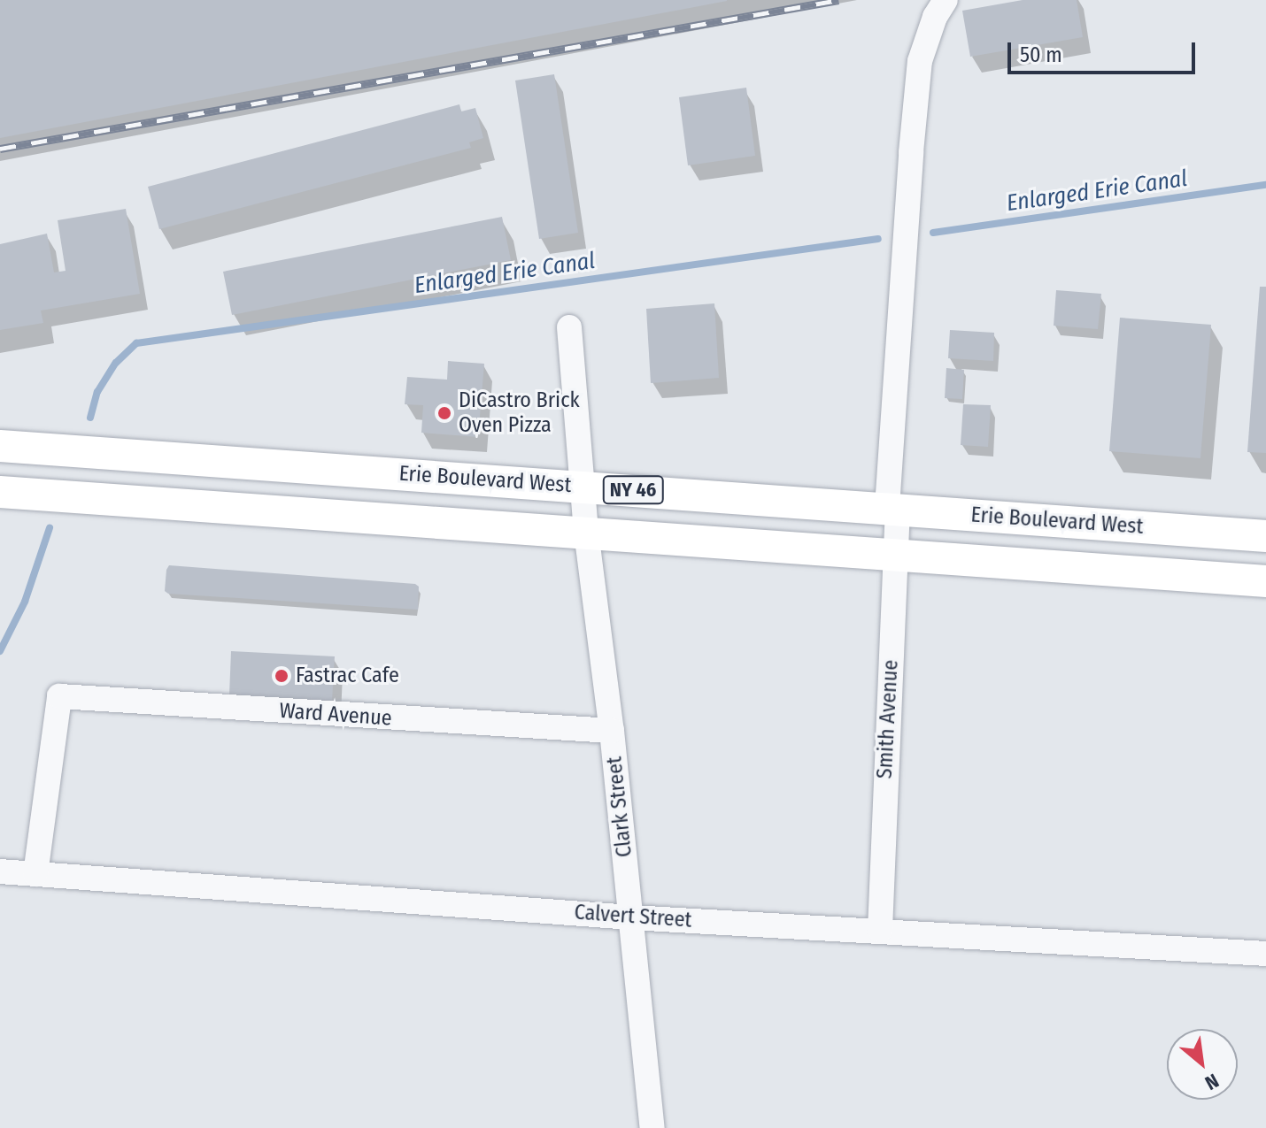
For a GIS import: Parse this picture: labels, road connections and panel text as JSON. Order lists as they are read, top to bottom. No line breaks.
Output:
{"streets":{"main road":["Erie Boulevard West","NY 46"],"street":["Ward Avenue","Smith Avenue","Clark Street","Calvert Street"]},"crossings":[["Erie Boulevard West","Smith Avenue"],["Erie Boulevard West","Clark Street"],["Ward Avenue","Clark Street"],["Ward Avenue","Calvert Street"],["Smith Avenue","Calvert Street"],["Clark Street","Calvert Street"]],"water":["Enlarged Erie Canal"],"places":["DiCastro Brick Oven Pizza","Fastrac Cafe"],"scale_bar":"50 m","north":"bottom right"}
